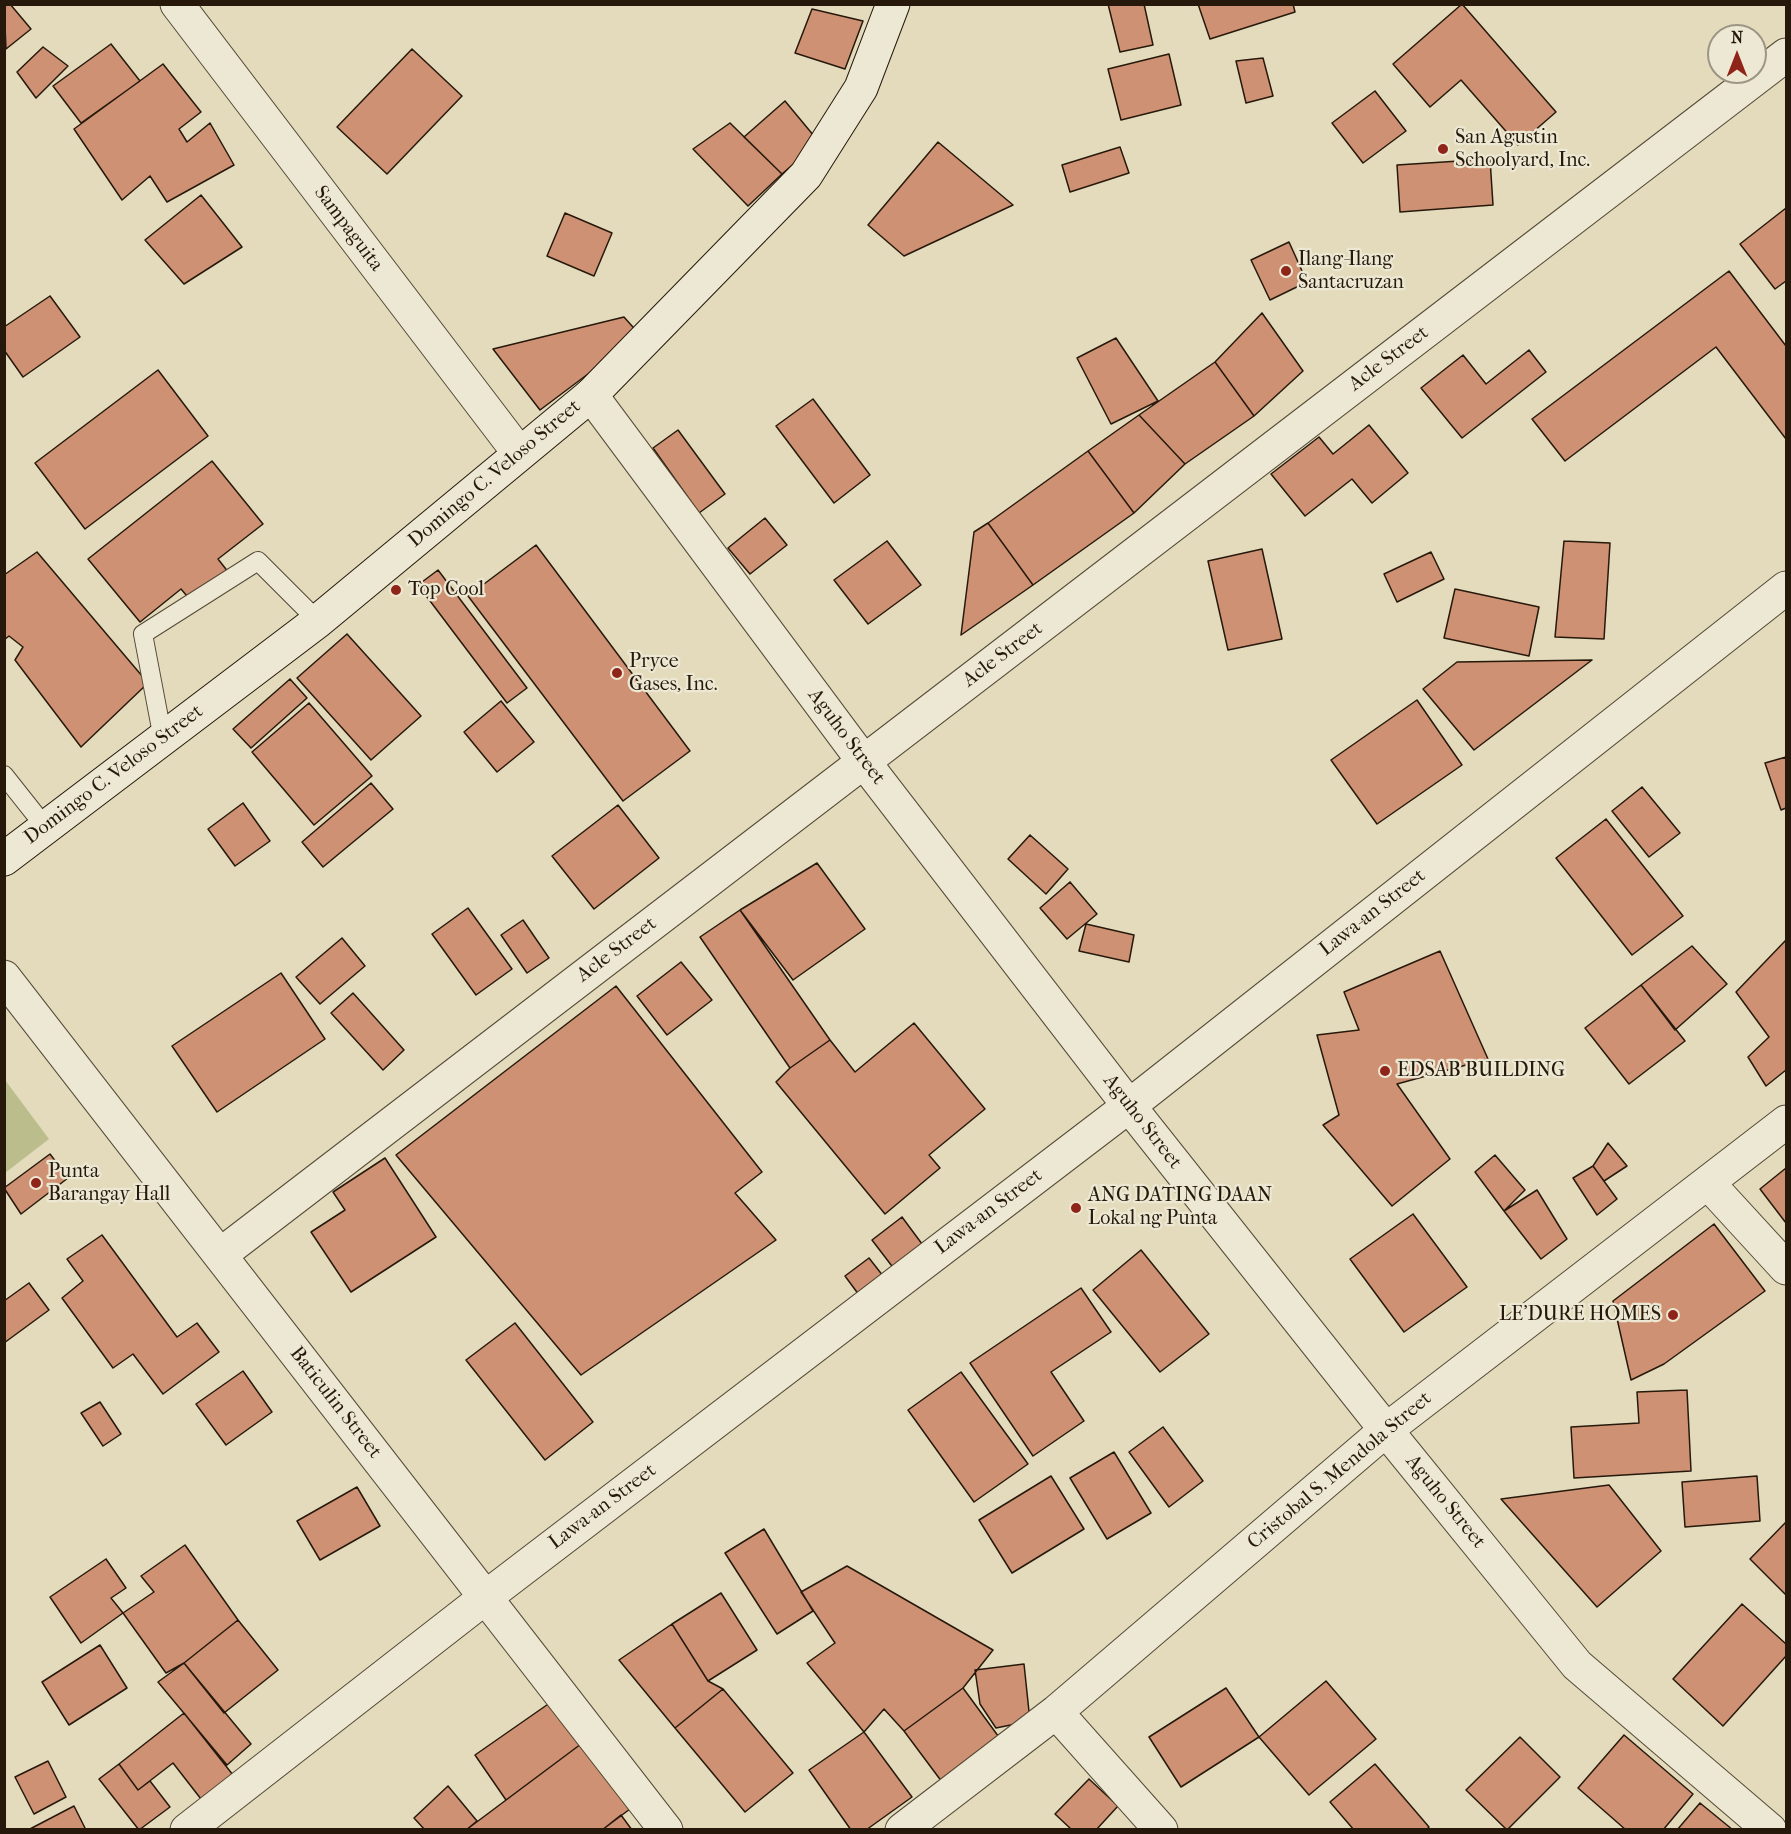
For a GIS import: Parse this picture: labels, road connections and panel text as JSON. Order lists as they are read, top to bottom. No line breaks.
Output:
{"streets":{"street":["Sampaguita","Acle Street","Domingo C. Veloso Street","Aguho Street","Lawa-an Street","Baticulin Street","Cristobal S. Mendola Street"]},"crossings":[["Sampaguita","Domingo C. Veloso Street"],["Acle Street","Aguho Street"],["Acle Street","Baticulin Street"],["Domingo C. Veloso Street","Aguho Street"],["Aguho Street","Lawa-an Street"],["Aguho Street","Cristobal S. Mendola Street"],["Lawa-an Street","Baticulin Street"]],"places":["San Agustin Schoolyard, Inc.","Ilang-Ilang Santacruzan","Top Cool","Pryce Gases, Inc.","EDSAB BUILDING","Punta Barangay Hall","ANG DATING DAAN Lokal ng Punta","LE'DURE HOMES"],"north":"top"}
